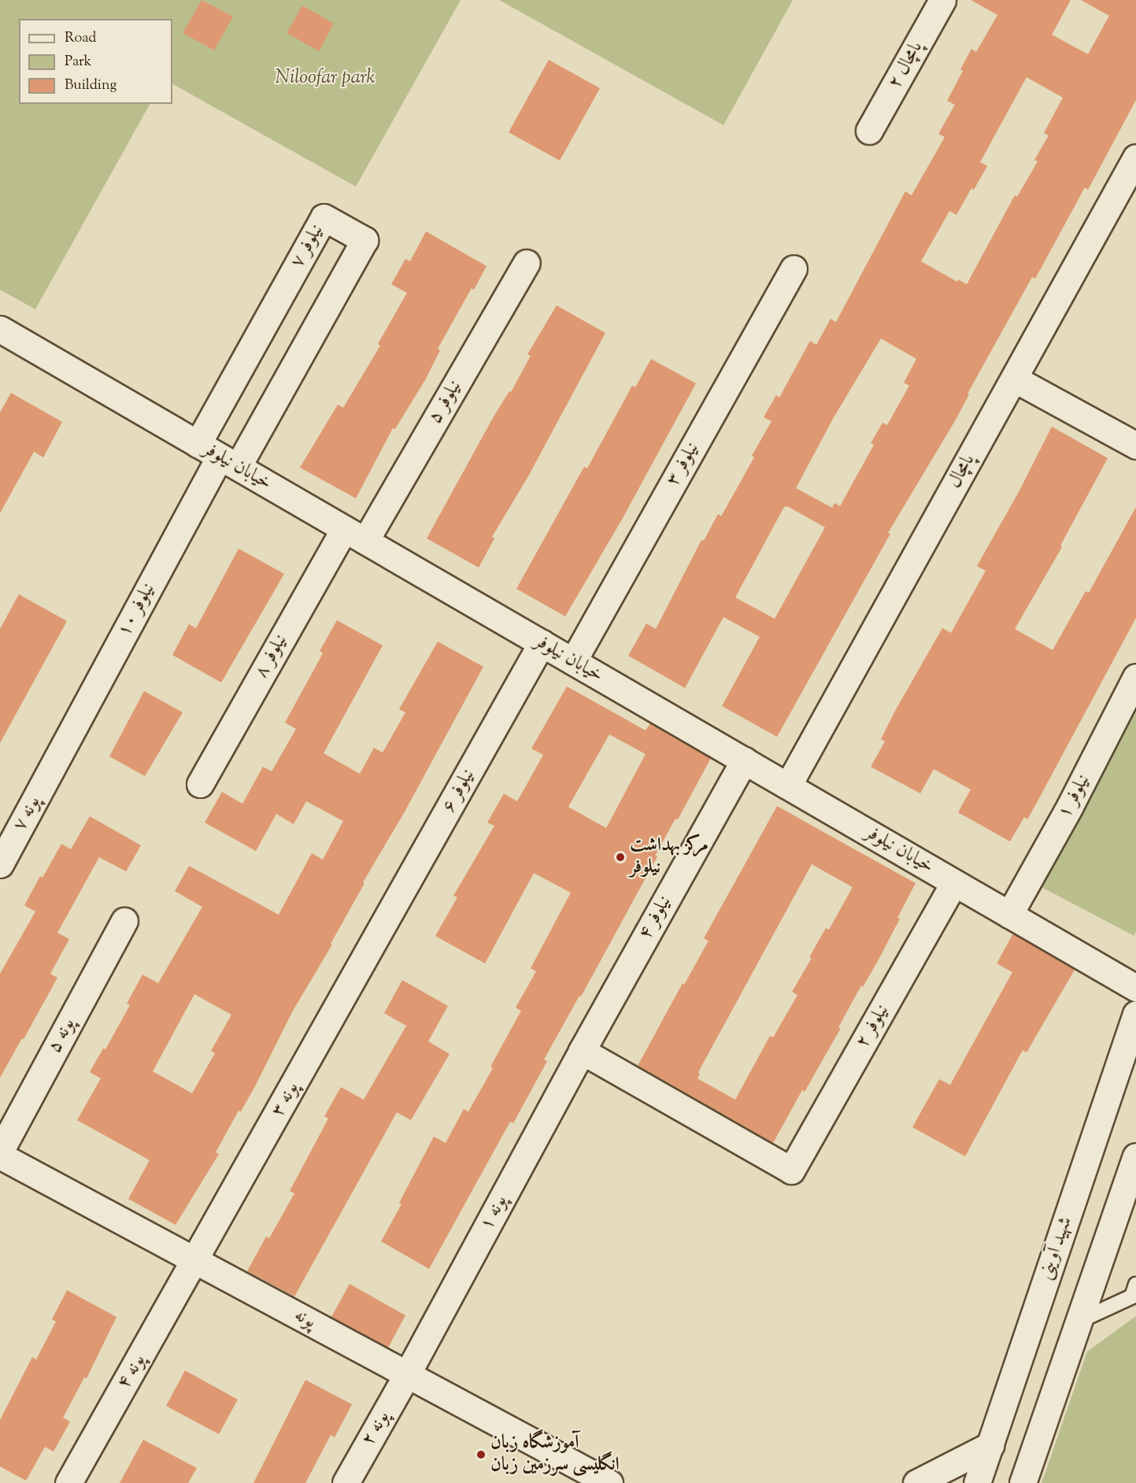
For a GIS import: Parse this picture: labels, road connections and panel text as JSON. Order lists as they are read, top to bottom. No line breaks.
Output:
{"streets":{"street":["پامچال ۲","نیلوفر ۷","نیلوفر ۵","نیلوفر ۳","خیابان نیلوفر","پامچال","نیلوفر ۱۰","نیلوفر ۸","نیلوفر ۶","نیلوفر ۱","پونه ۷","نیلوفر ۴","نیلوفر ۲","پونه ۵","پونه ۳","پونه ۱","شهید آوینی","پونه","پونه ۴","پونه ۲"]},"crossings":[["نیلوفر ۷","خیابان نیلوفر"],["نیلوفر ۷","نیلوفر ۱۰"],["نیلوفر ۵","خیابان نیلوفر"],["نیلوفر ۵","نیلوفر ۸"],["نیلوفر ۳","خیابان نیلوفر"],["خیابان نیلوفر","پامچال"],["خیابان نیلوفر","نیلوفر ۱۰"],["خیابان نیلوفر","نیلوفر ۸"],["خیابان نیلوفر","نیلوفر ۶"],["خیابان نیلوفر","نیلوفر ۱"],["خیابان نیلوفر","نیلوفر ۴"],["خیابان نیلوفر","نیلوفر ۲"],["نیلوفر ۱۰","پونه ۷"],["نیلوفر ۶","پونه ۳"],["نیلوفر ۴","نیلوفر ۲"],["نیلوفر ۴","پونه ۱"],["نیلوفر ۲","پونه ۱"],["پونه ۳","پونه"],["پونه ۳","پونه ۴"],["پونه ۱","پونه"],["پونه ۱","پونه ۲"],["پونه","پونه ۴"],["پونه","پونه ۲"]],"parks":["Niloofar park"],"places":["مرکز بهداشت نیلوفر","آموزشگاه زبان انگلیسی سرزمین زبان"],"legend":["Road","Park","Building"]}
